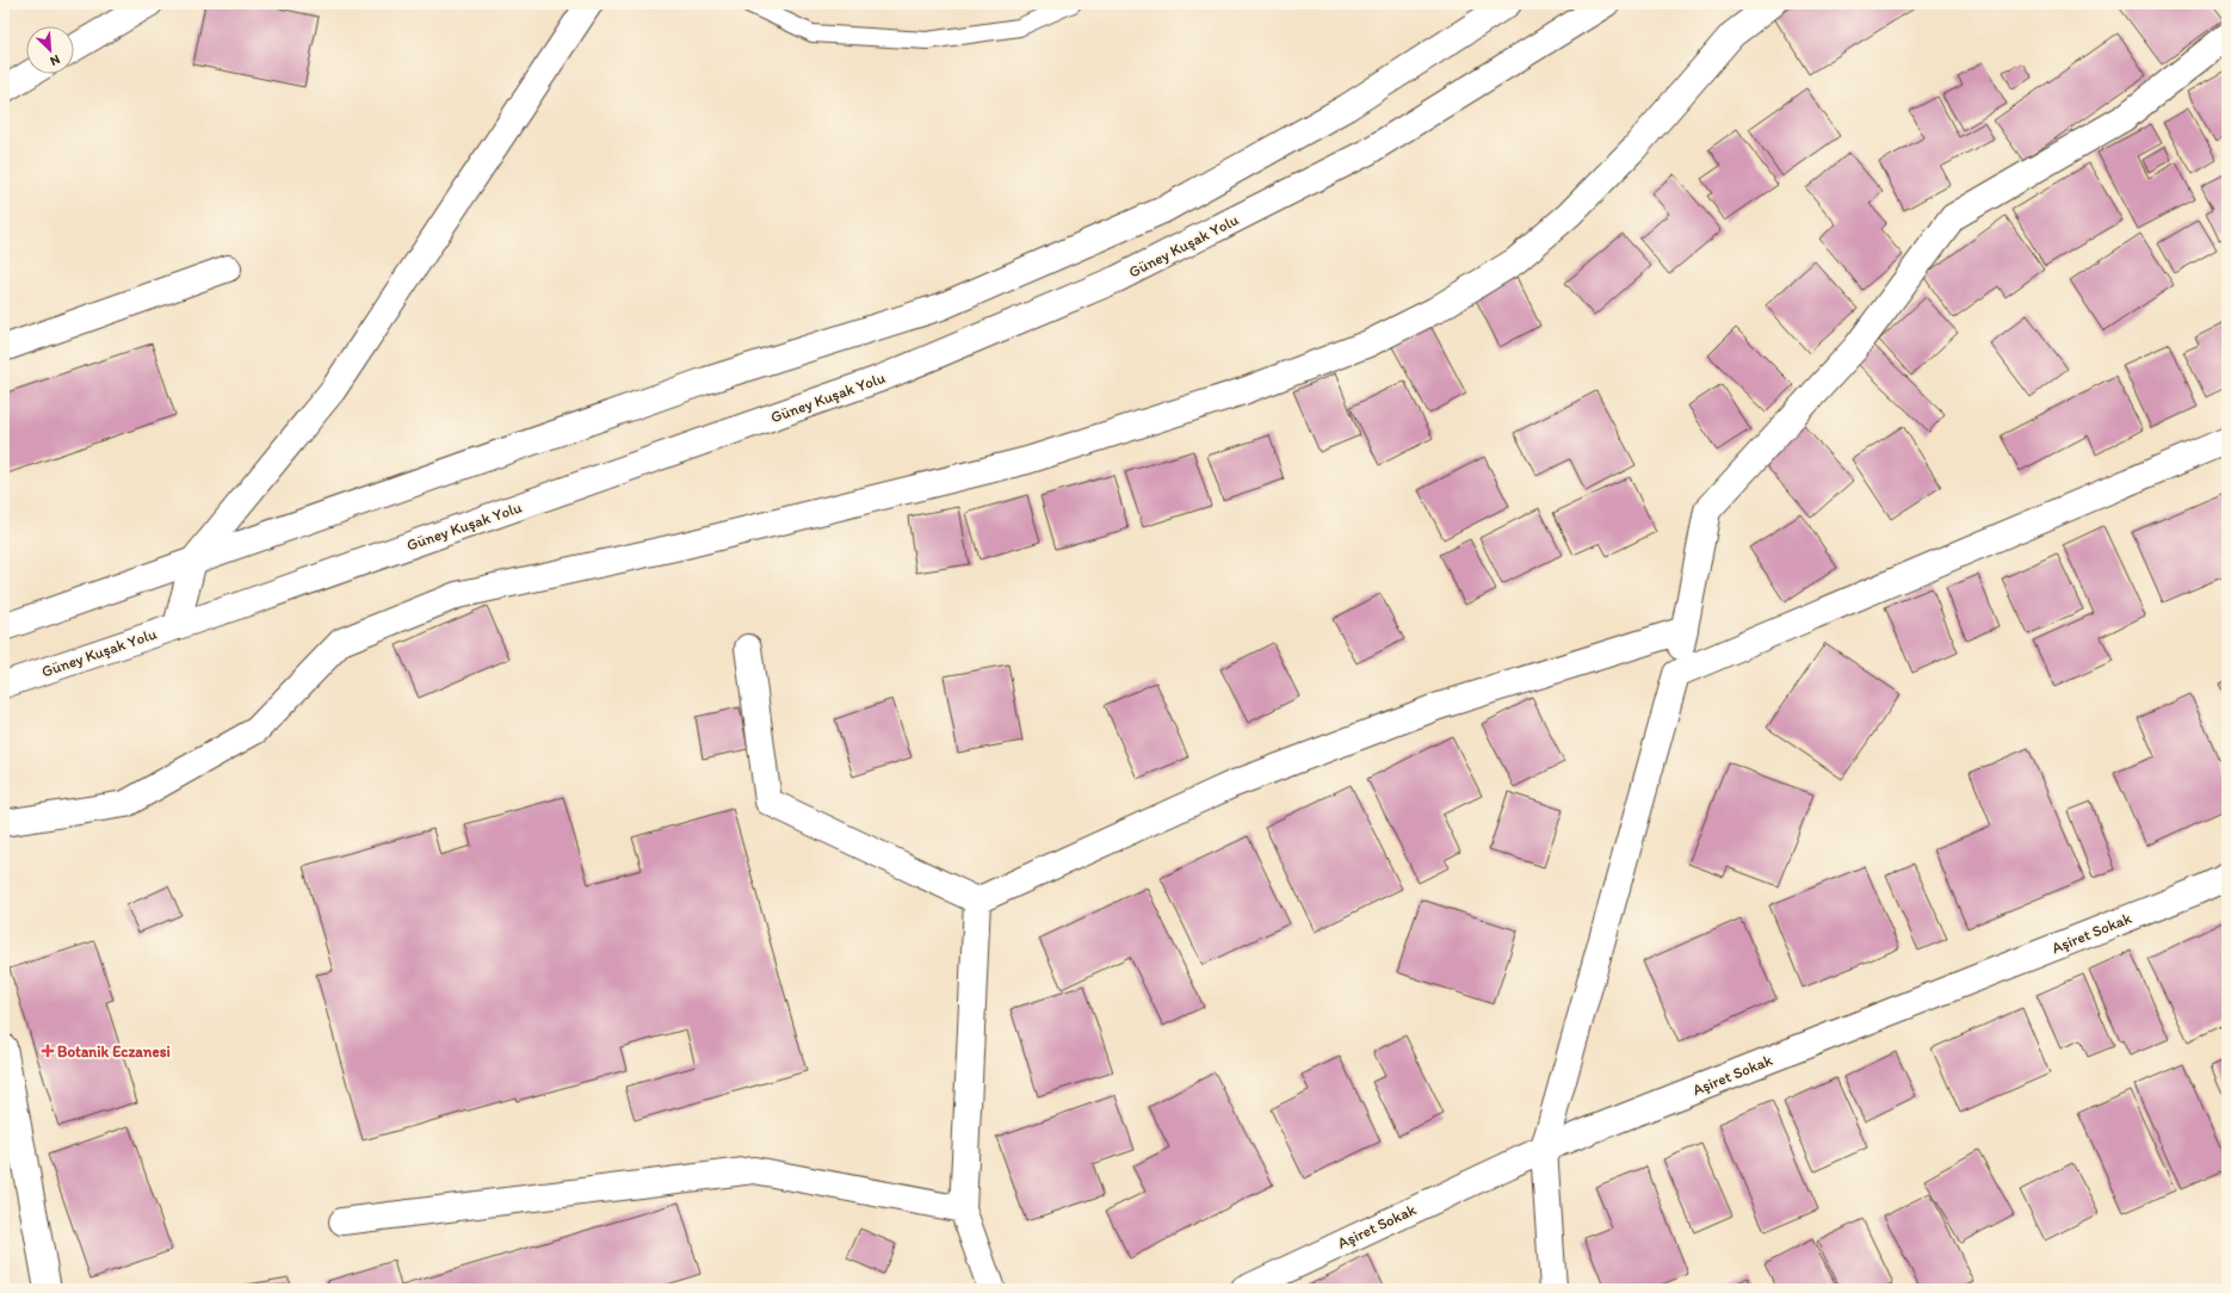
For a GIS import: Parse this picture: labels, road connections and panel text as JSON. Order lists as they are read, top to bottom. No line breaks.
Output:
{"streets":{"street":["Güney Kuşak Yolu","Aşiret Sokak"]},"places":{"health":["Botanik Eczanesi"]},"north":"bottom right"}
